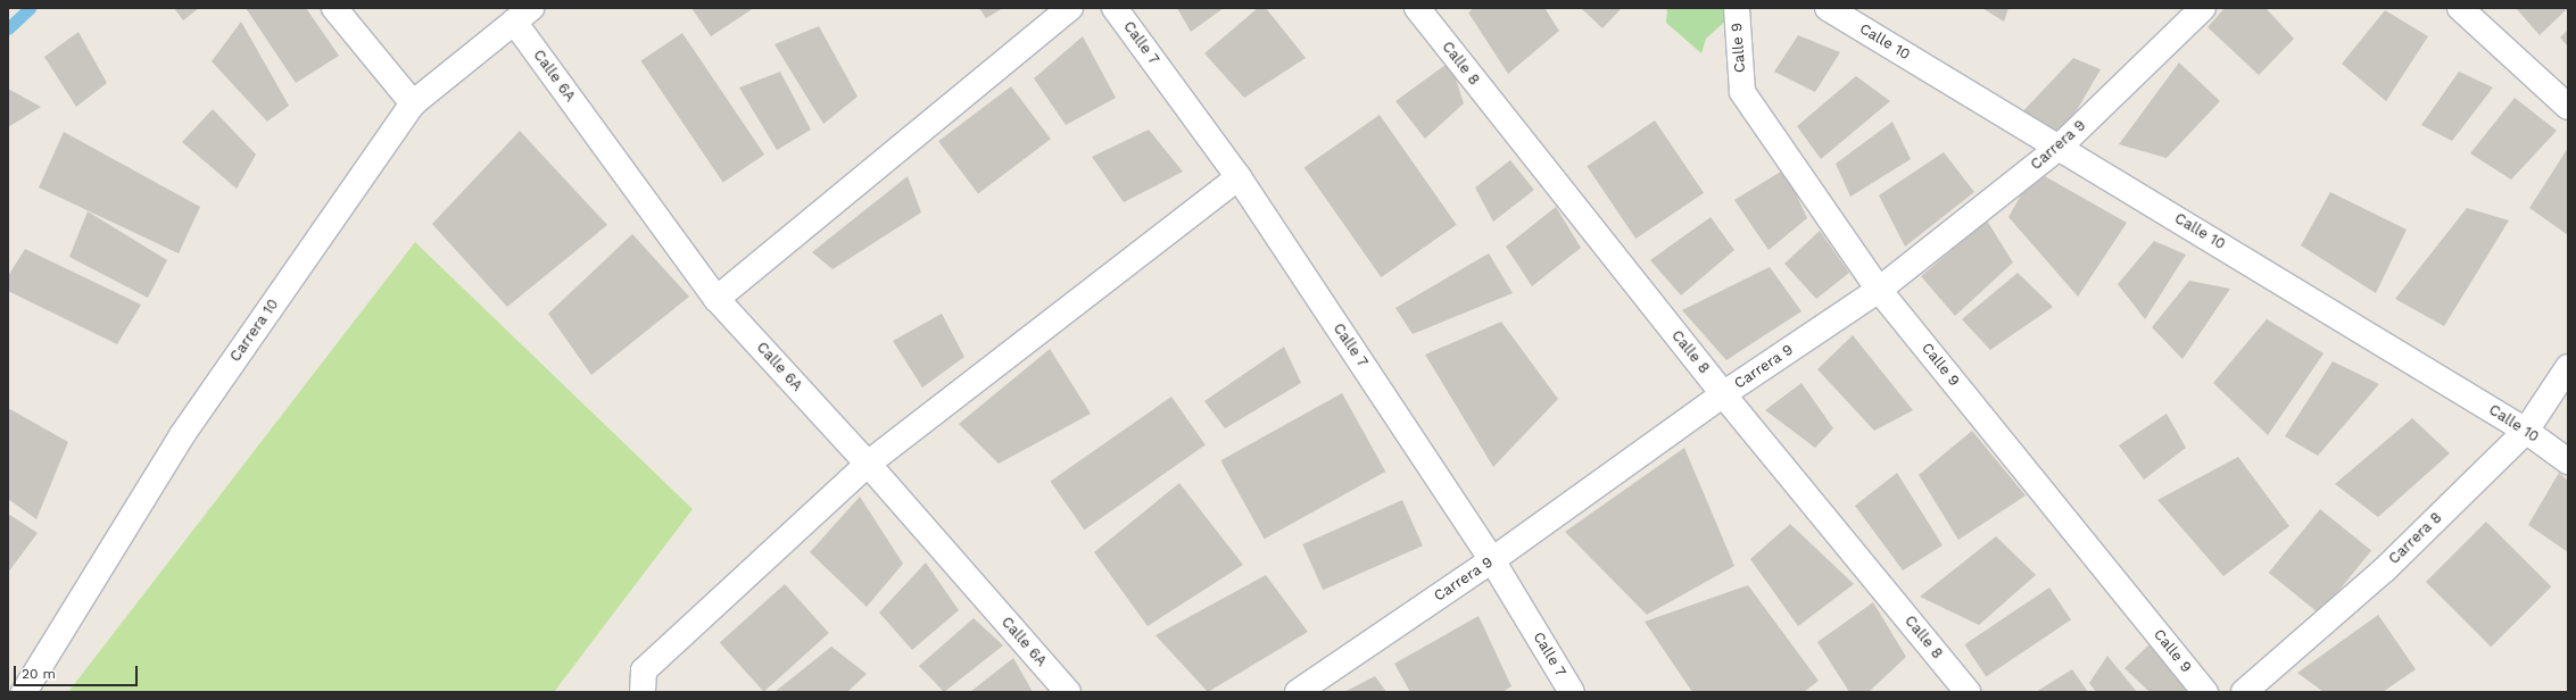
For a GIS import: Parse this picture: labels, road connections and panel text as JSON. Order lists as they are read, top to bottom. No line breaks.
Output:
{"streets":{"street":["Calle 10","Calle 7","Calle 9","Calle 8","Calle 6A","Carrera 9","Carrera 10","Carrera 8"]},"crossings":[["Calle 10","Carrera 9"],["Calle 10","Carrera 8"],["Calle 7","Carrera 9"],["Calle 9","Carrera 9"],["Calle 8","Carrera 9"],["Calle 6A","Carrera 10"]],"scale_bar":"20 m"}
